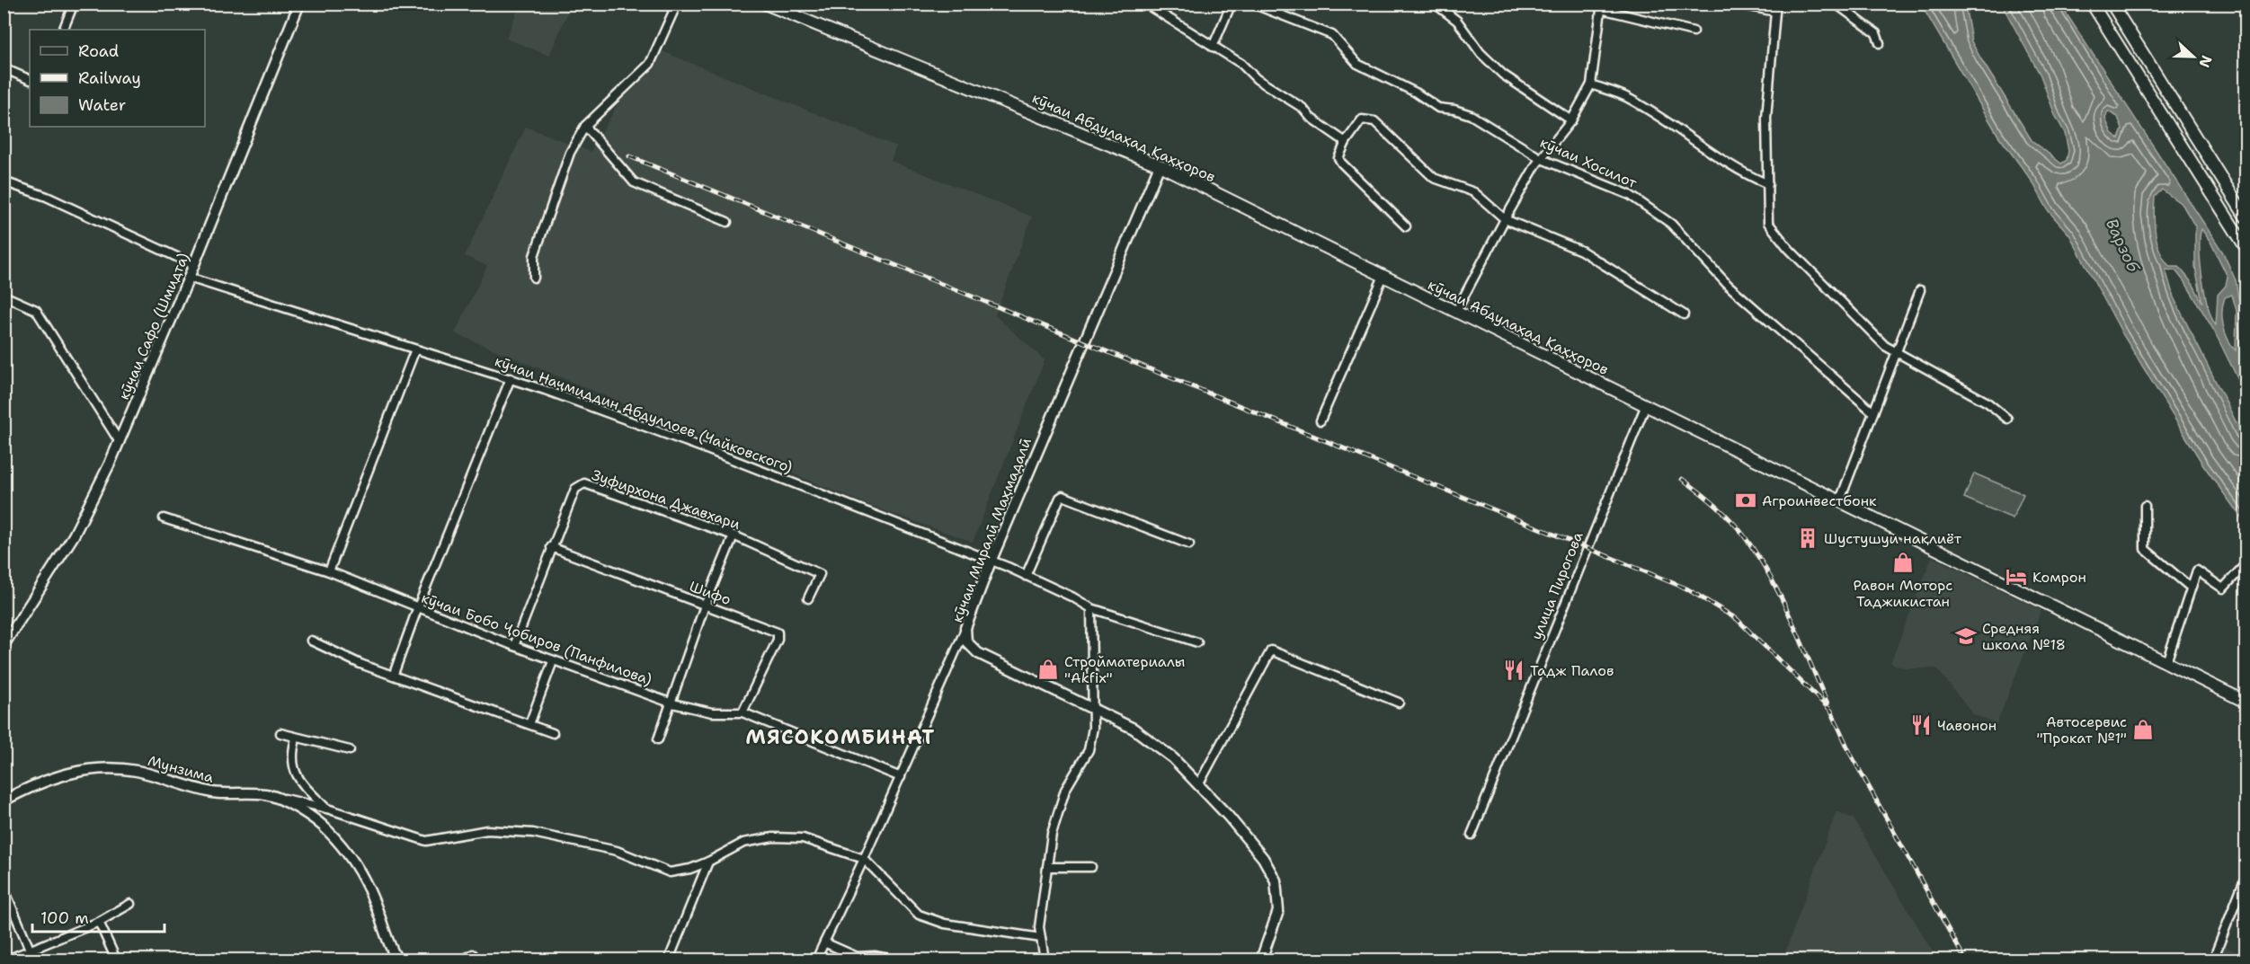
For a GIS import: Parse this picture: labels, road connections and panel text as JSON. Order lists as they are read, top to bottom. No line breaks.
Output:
{"streets":{"main road":["кӯчаи Абдулаҳад Қаҳҳоров"],"street":["кӯчаи Хосилот","кӯчаи Сафо (Шмидта)","кӯчаи Наҷмиддин Абдуллоев (Чайковского)","Зуфирхона Джавхари","кӯчаи Миралӣ Маҳмадалӣ","улица Пирогова","Шифо","кӯчаи Бобо Ҷобиров (Панфилова)","Мунзима"]},"crossings":[["кӯчаи Абдулаҳад Қаҳҳоров","кӯчаи Миралӣ Маҳмадалӣ"],["кӯчаи Абдулаҳад Қаҳҳоров","улица Пирогова"],["кӯчаи Сафо (Шмидта)","кӯчаи Наҷмиддин Абдуллоев (Чайковского)"],["кӯчаи Наҷмиддин Абдуллоев (Чайковского)","кӯчаи Миралӣ Маҳмадалӣ"],["Зуфирхона Джавхари","Шифо"],["Зуфирхона Джавхари","кӯчаи Бобо Ҷобиров (Панфилова)"],["Шифо","кӯчаи Бобо Ҷобиров (Панфилова)"]],"districts":["МЯСОКОМБИНАТ"],"water":["Варзоб"],"places":{"bank":["Агроинвестбонк"],"building":["Шустушуи нақлиёт"],"shop":["Равон Моторс Таджикистан","Стройматериалы \"Akfix\"","Автосервис \"Прокат №1\""],"hotel":["Комрон"],"school or university":["Средняя школа №18"],"restaurant":["Тадж Палов","Чавонон"]},"legend":["Road","Railway","Water"],"scale_bar":"100 m","north":"right"}
